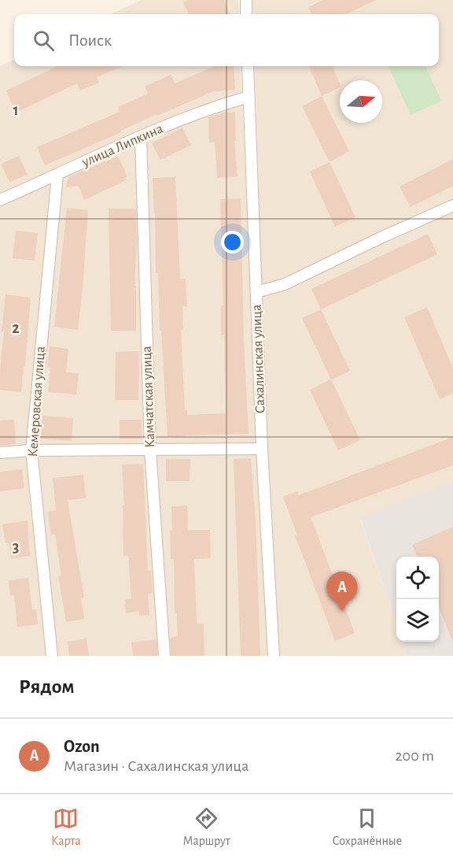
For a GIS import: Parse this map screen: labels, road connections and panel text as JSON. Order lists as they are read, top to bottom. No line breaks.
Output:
{"streets":{"street":["улица Липкина","Сахалинская улица","Камчатская улица","Кемеровская улица"]},"crossings":[["улица Липкина","Сахалинская улица"],["улица Липкина","Камчатская улица"],["улица Липкина","Кемеровская улица"]],"north":"right","page":{"search":"Поиск","pins":"A","heading":"Рядом","list":[{"mark":"A","name":"Ozon","note":"Магазин · Сахалинская улица","value":"200 m"}],"nav":["Карта","Маршрут","Сохранённые"]},"grid":{"rows":["1","2","3"]}}
